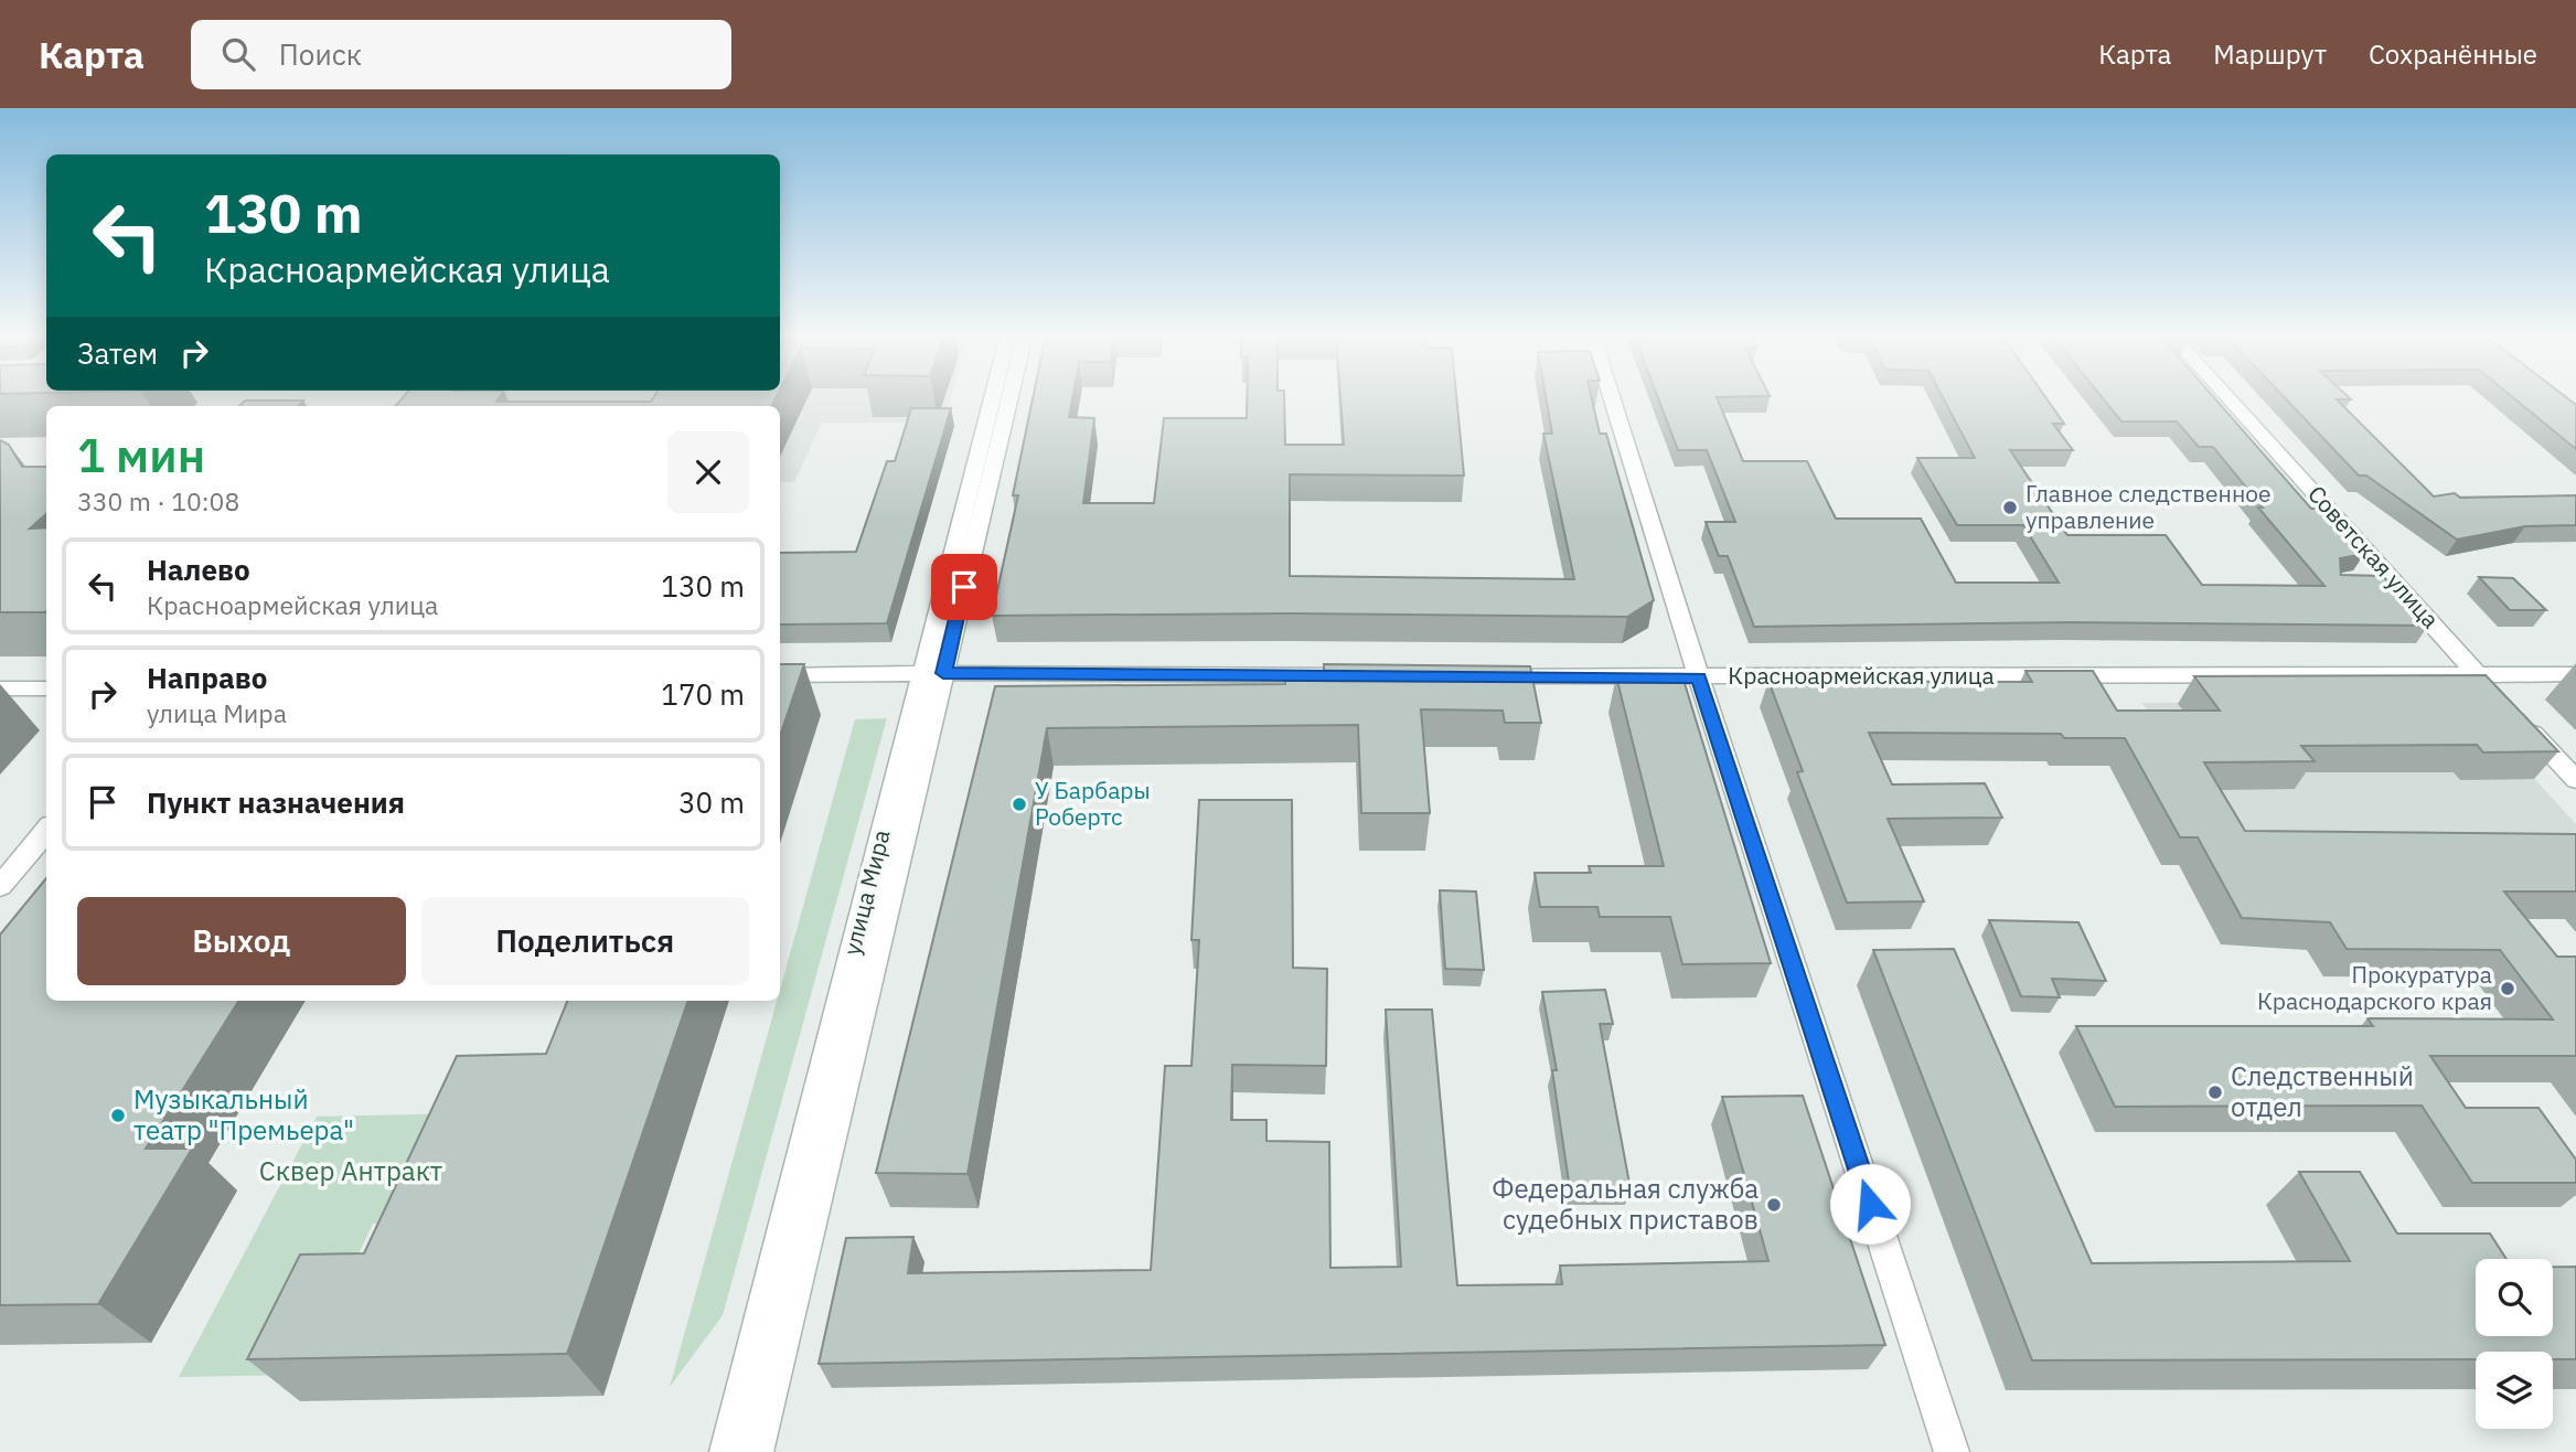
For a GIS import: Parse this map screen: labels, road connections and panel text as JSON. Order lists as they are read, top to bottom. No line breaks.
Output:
{"streets":{"street":["Советская улица","Красноармейская улица","улица Мира"]},"crossings":[["Советская улица","Красноармейская улица"]],"parks":["Сквер Антракт"],"places":["Главное следственное управление","У Барбары Робертс","Прокуратура Краснодарского края","Следственный отдел","Музыкальный театр \"Премьера\"","Федеральная служба судебных приставов"],"page":{"header":"Карта","search":"Поиск","nav":["Карта","Маршрут","Сохранённые"],"turn":["130 m","Красноармейская улица"],"then":"Затем","heading":["1 мин","330 m · 10:08"],"list":[{"name":"Налево","note":"Красноармейская улица","value":"130 m"},{"name":"Направо","note":"улица Мира","value":"170 m"},{"name":"Пункт назначения","value":"30 m"}],"buttons":["Выход","Поделиться"]}}
